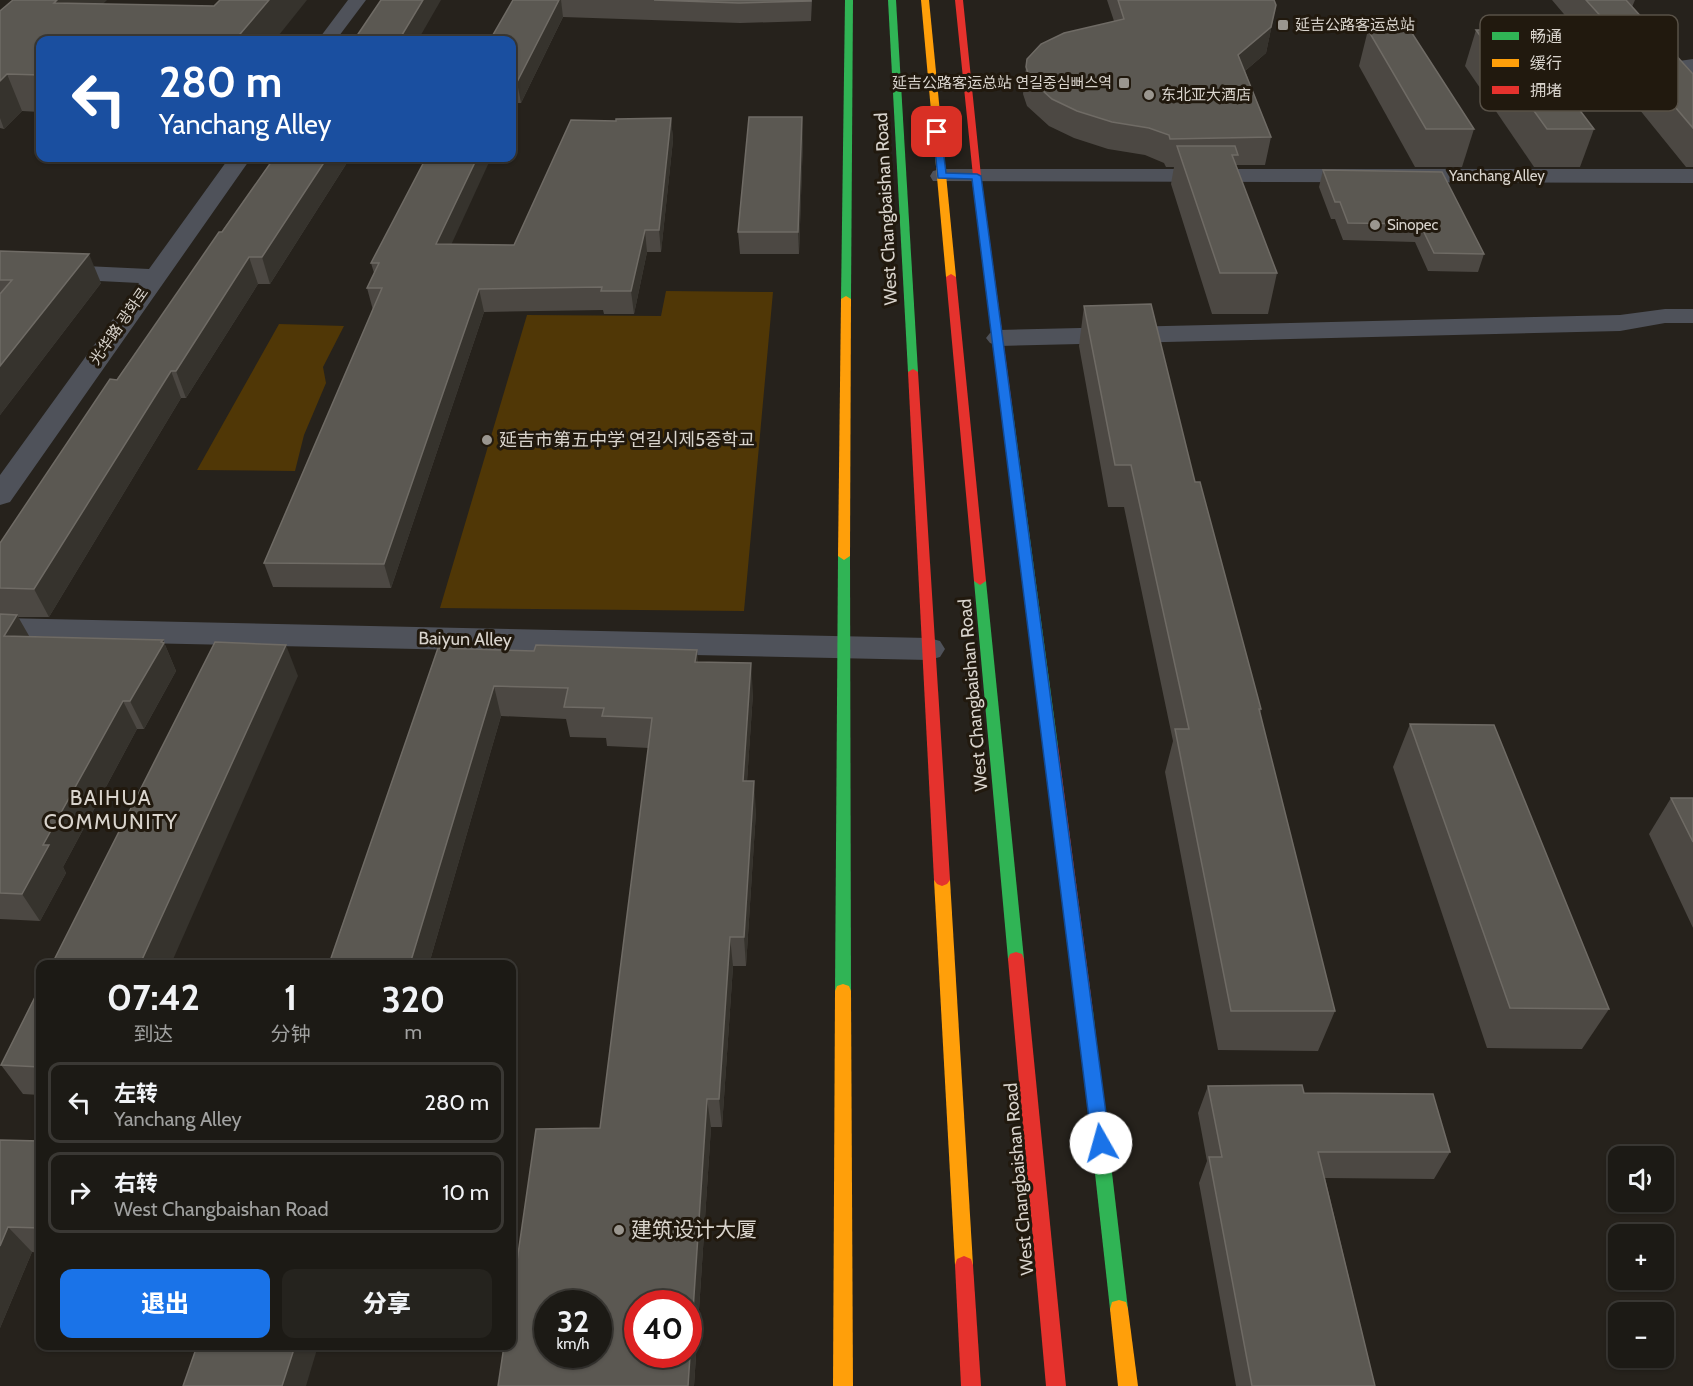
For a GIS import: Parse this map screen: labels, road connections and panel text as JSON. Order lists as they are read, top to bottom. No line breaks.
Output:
{"streets":{"main road":["West Changbaishan Road"],"street":["Yanchang Alley","光华路 광화로","Baiyun Alley"]},"crossings":[["Yanchang Alley","West Changbaishan Road"],["West Changbaishan Road","Baiyun Alley"]],"districts":["BAIHUA COMMUNITY"],"places":{"transit":["延吉公路客运总站","延吉公路客运总站 연길중심뻐스역"],"other":["东北亚大酒店","Sinopec","延吉市第五中学 연길시제5중학교","建筑设计大厦"]},"legend":["畅通","缓行","拥堵"],"page":{"turn":["280 m","Yanchang Alley"],"eta":["07:42","到达","1","分钟","320","m"],"list":[{"name":"左转","note":"Yanchang Alley","value":"280 m"},{"name":"右转","note":"West Changbaishan Road","value":"10 m"}],"map_buttons":["+","−"],"buttons":["退出","分享"],"speed":"32 km/h","limit":"40"}}
